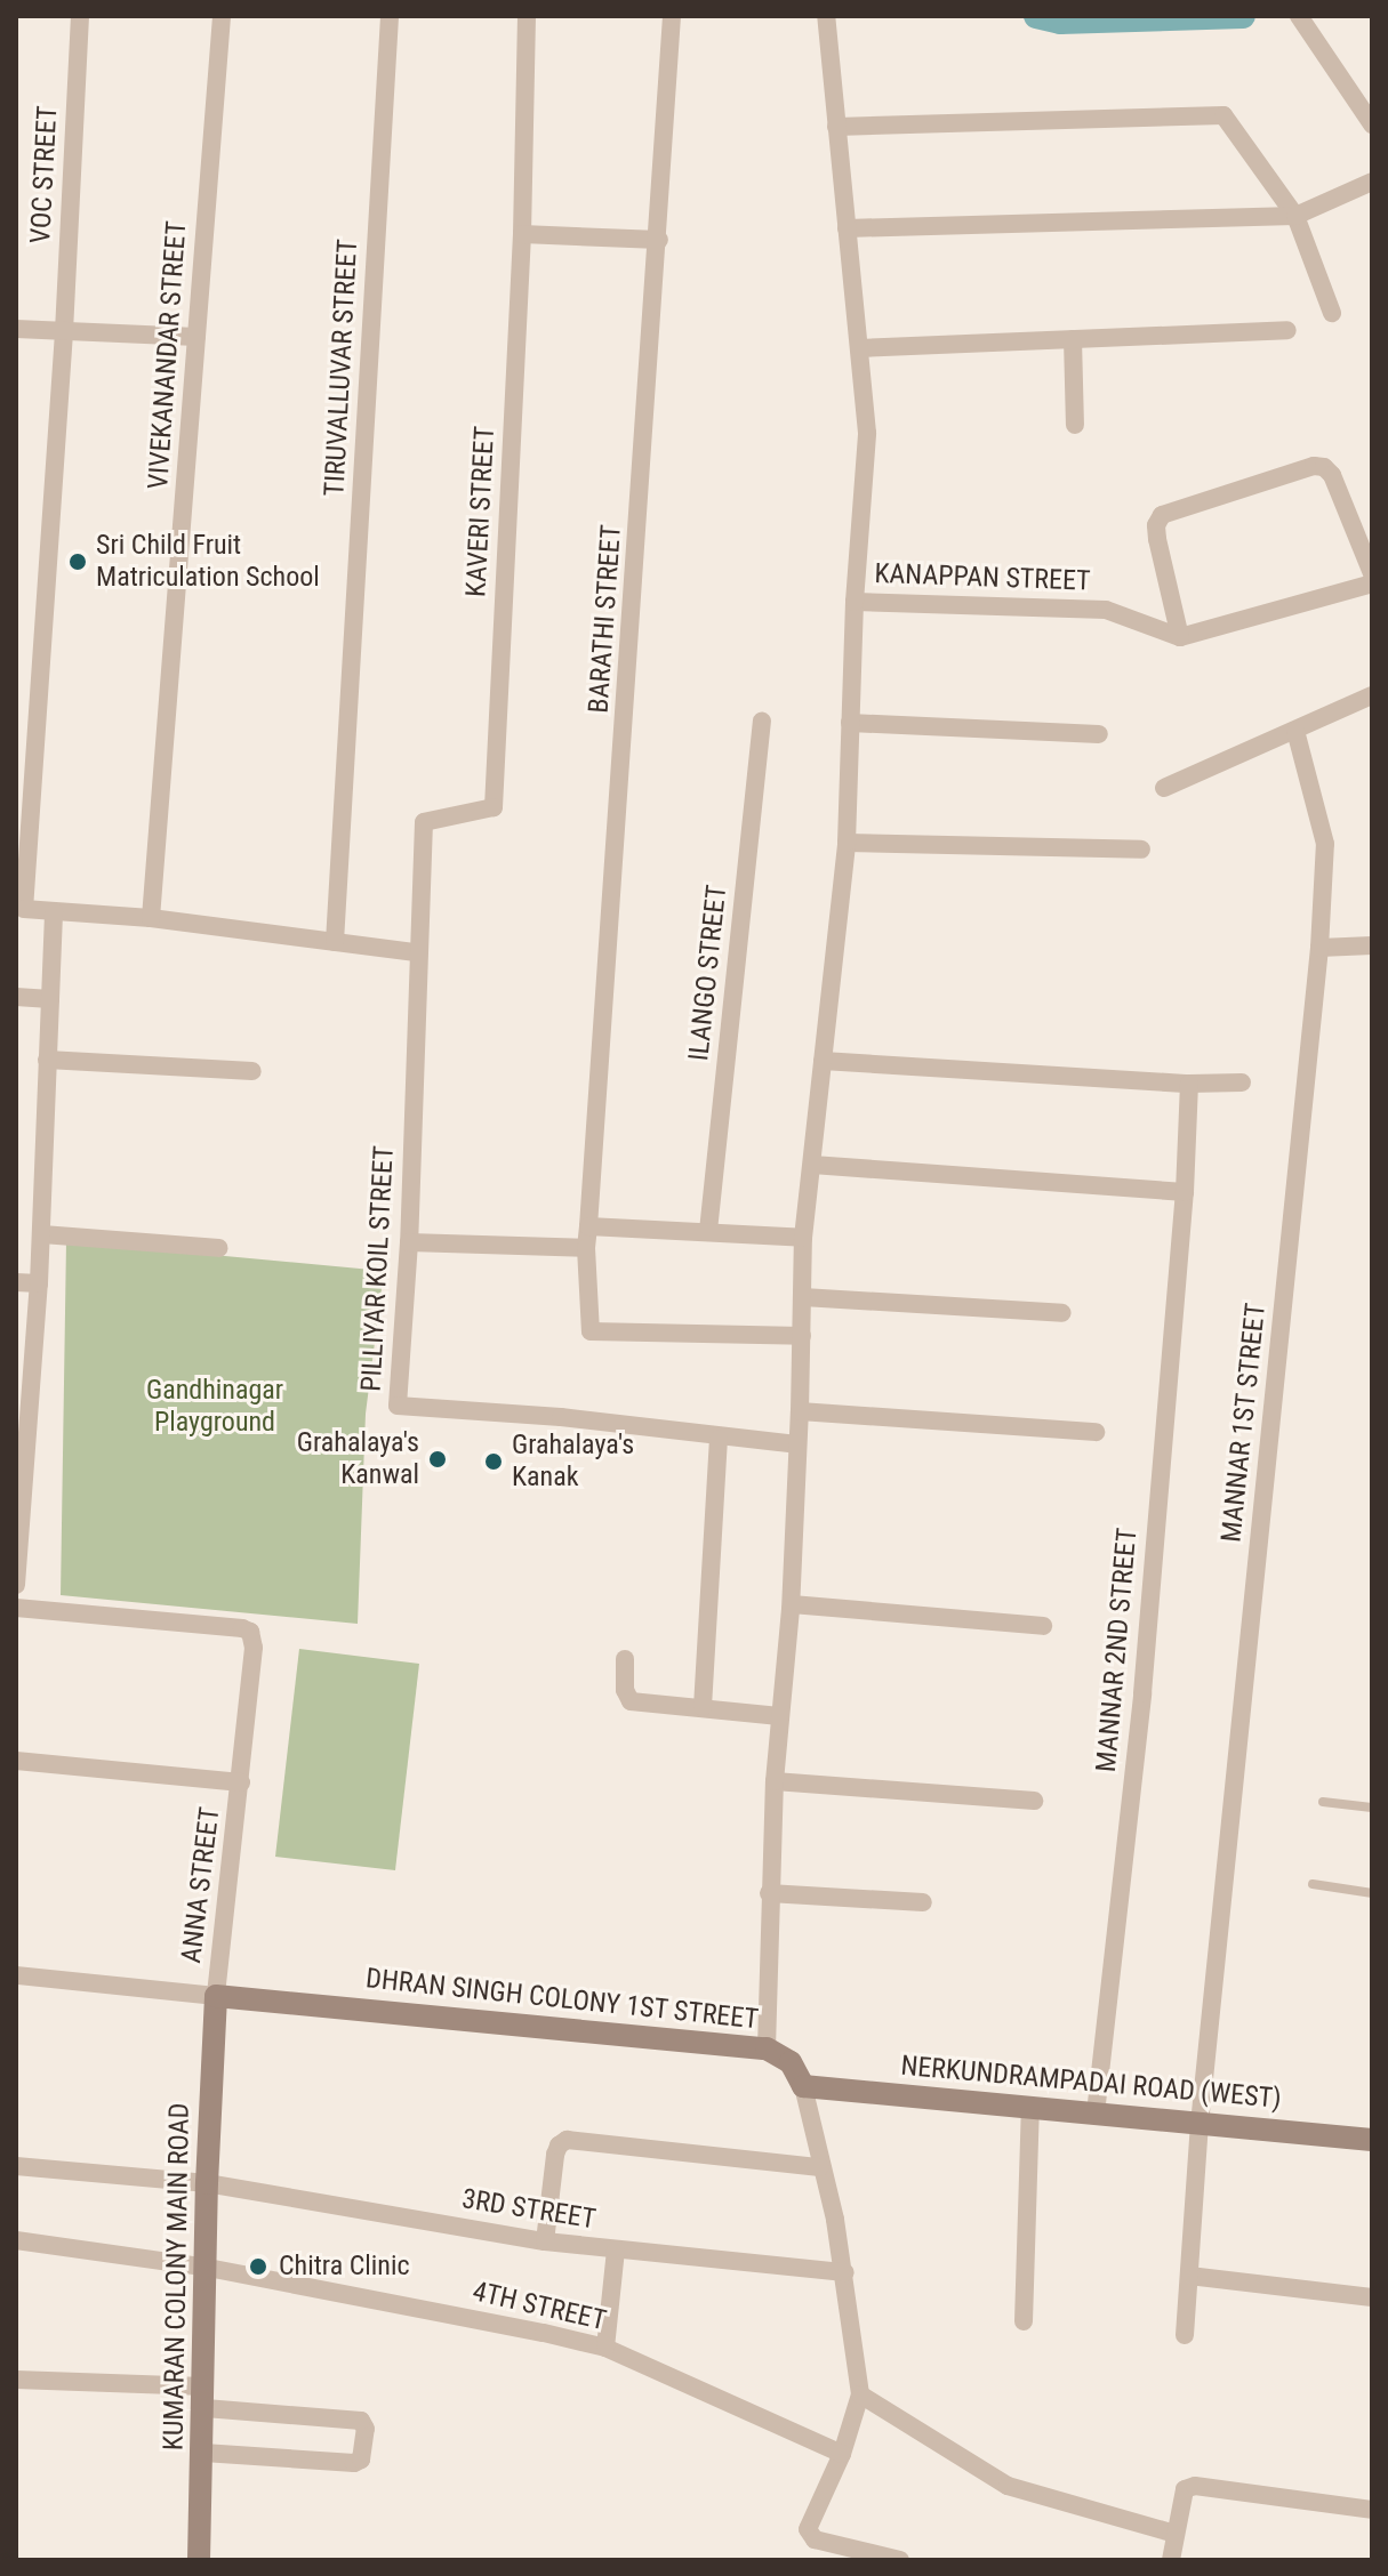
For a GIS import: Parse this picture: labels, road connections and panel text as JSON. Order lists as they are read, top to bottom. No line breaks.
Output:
{"streets":{"street":["VOC STREET","VIVEKANANDAR STREET","TIRUVALLUVAR STREET","KAVERI STREET","KANAPPAN STREET","BARATHI STREET","ILANGO STREET","PILLIYAR KOIL STREET","MANNAR 1ST STREET","MANNAR 2ND STREET","ANNA STREET","DHRAN SINGH COLONY 1ST STREET","NERKUNDRAMPADAI ROAD (WEST)","3RD STREET","KUMARAN COLONY MAIN ROAD","4TH STREET"]},"crossings":[["KAVERI STREET","PILLIYAR KOIL STREET"],["MANNAR 1ST STREET","NERKUNDRAMPADAI ROAD (WEST)"],["MANNAR 2ND STREET","NERKUNDRAMPADAI ROAD (WEST)"],["ANNA STREET","DHRAN SINGH COLONY 1ST STREET"],["ANNA STREET","KUMARAN COLONY MAIN ROAD"],["DHRAN SINGH COLONY 1ST STREET","NERKUNDRAMPADAI ROAD (WEST)"],["DHRAN SINGH COLONY 1ST STREET","3RD STREET"],["DHRAN SINGH COLONY 1ST STREET","KUMARAN COLONY MAIN ROAD"],["DHRAN SINGH COLONY 1ST STREET","4TH STREET"],["3RD STREET","KUMARAN COLONY MAIN ROAD"],["KUMARAN COLONY MAIN ROAD","4TH STREET"]],"parks":["Gandhinagar Playground"],"places":["Sri Child Fruit Matriculation School","Grahalaya's Kanwal","Grahalaya's Kanak","Chitra Clinic"]}
